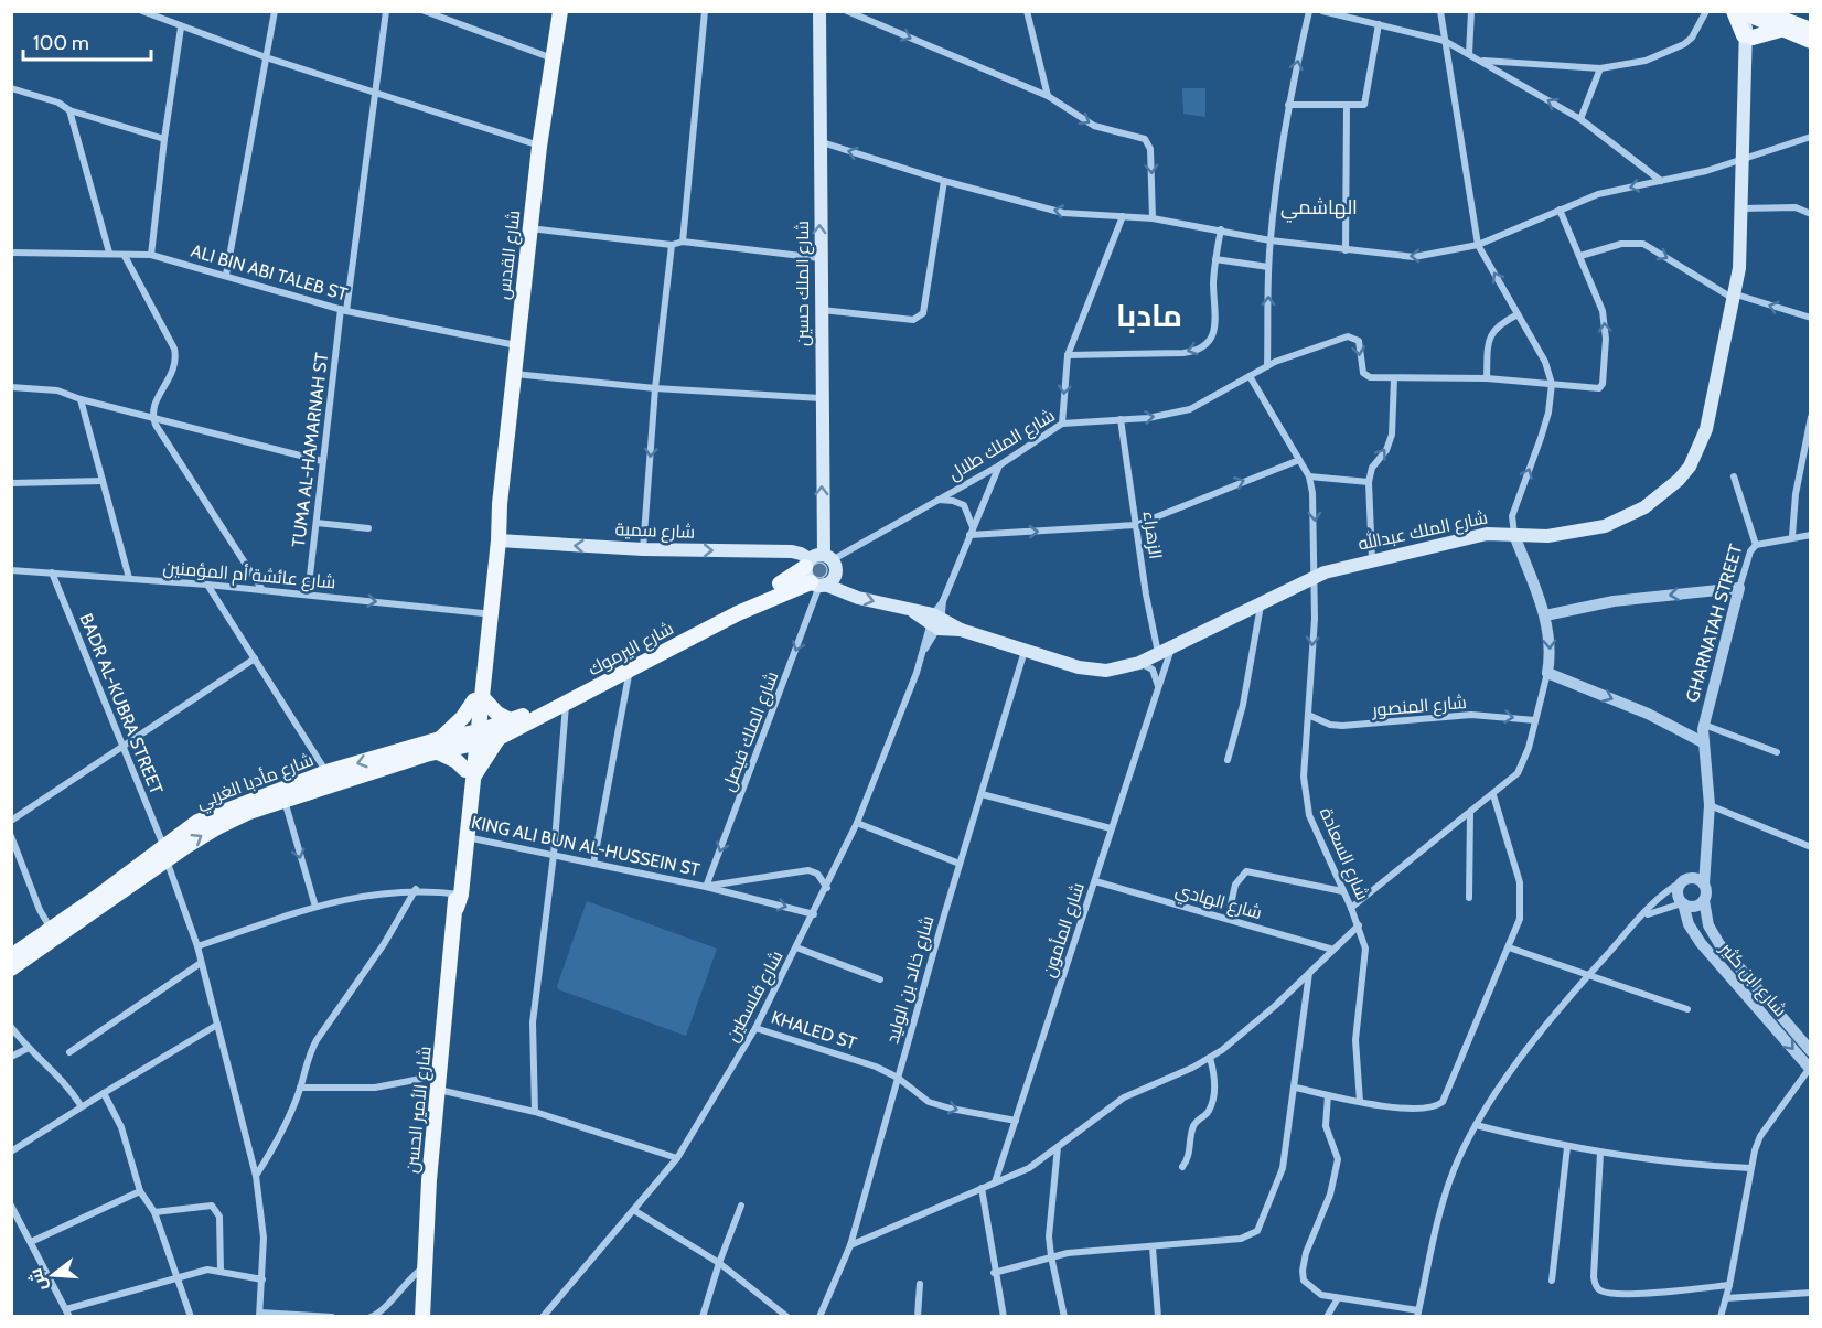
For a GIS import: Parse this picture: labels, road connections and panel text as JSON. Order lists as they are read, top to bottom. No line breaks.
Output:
{"streets":{"main road":["شارع القدس","شارع الملك حسين","شارع سمية","شارع الملك عبدالله","شارع اليرموك","شارع مأدبا الغربي","شارع الأمير الحسن"],"street":["ALI BIN ABI TALEB ST","شارع الملك طلال","TUMA AL-HAMARNAH ST","الزهراء","شارع عائشة أم المؤمنين","GHARNATAH STREET","BADR AL-KUBRA STREET","شارع المنصور","شارع الملك فيصل","KING ALI BUN AL-HUSSEIN ST","شارع السعادة","شارع الهادي","شارع المأمون","شارع خالد بن الوليد","شارع ابن كثير","شارع فلسطين","KHALED ST"]},"crossings":[["شارع القدس","ALI BIN ABI TALEB ST"],["شارع القدس","شارع سمية"],["شارع القدس","شارع عائشة أم المؤمنين"],["شارع القدس","شارع اليرموك"],["شارع القدس","شارع مأدبا الغربي"],["شارع القدس","شارع الأمير الحسن"],["ALI BIN ABI TALEB ST","TUMA AL-HAMARNAH ST"],["شارع الملك حسين","شارع الملك طلال"],["شارع الملك حسين","شارع سمية"],["شارع الملك حسين","شارع اليرموك"],["شارع الملك حسين","شارع الملك فيصل"],["شارع الملك طلال","الزهراء"],["شارع الملك طلال","شارع فلسطين"],["TUMA AL-HAMARNAH ST","شارع عائشة أم المؤمنين"],["شارع سمية","شارع اليرموك"],["شارع سمية","شارع الملك فيصل"],["شارع الملك عبدالله","الزهراء"],["شارع الملك عبدالله","شارع السعادة"],["شارع الملك عبدالله","شارع المأمون"],["شارع الملك عبدالله","شارع خالد بن الوليد"],["شارع الملك عبدالله","شارع فلسطين"],["شارع عائشة أم المؤمنين","BADR AL-KUBRA STREET"],["GHARNATAH STREET","شارع ابن كثير"],["شارع اليرموك","شارع الملك فيصل"],["شارع اليرموك","شارع مأدبا الغربي"],["شارع اليرموك","شارع الأمير الحسن"],["BADR AL-KUBRA STREET","شارع مأدبا الغربي"],["شارع المنصور","شارع السعادة"],["شارع الملك فيصل","KING ALI BUN AL-HUSSEIN ST"],["شارع مأدبا الغربي","شارع الأمير الحسن"],["KING ALI BUN AL-HUSSEIN ST","شارع فلسطين"],["KING ALI BUN AL-HUSSEIN ST","شارع الأمير الحسن"],["شارع الهادي","شارع المأمون"],["شارع المأمون","KHALED ST"],["شارع خالد بن الوليد","KHALED ST"],["شارع فلسطين","KHALED ST"]],"one_way":["شارع الملك حسين","شارع عائشة أم المؤمنين","شارع المنصور","شارع الملك فيصل","KHALED ST"],"districts":["الهاشمي","مادبا"],"scale_bar":"100 m","north":"left"}
